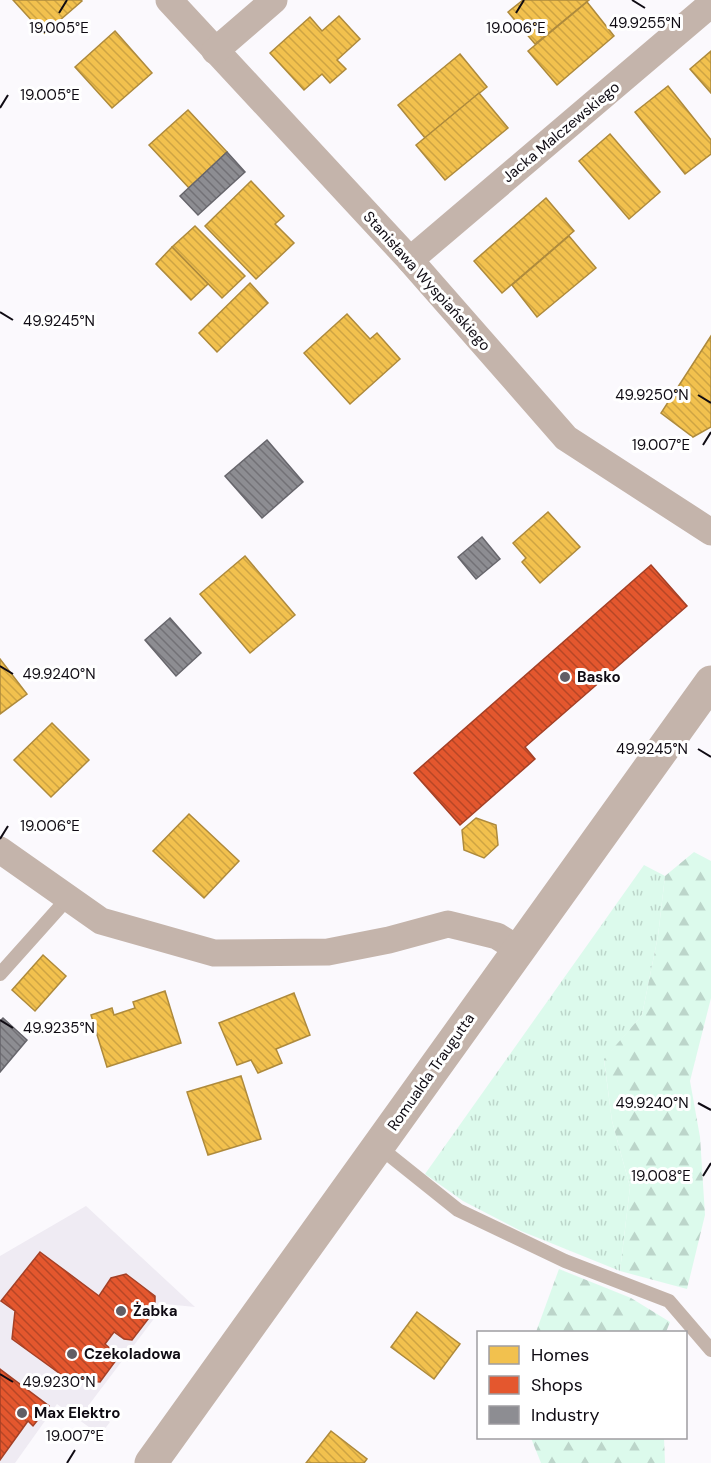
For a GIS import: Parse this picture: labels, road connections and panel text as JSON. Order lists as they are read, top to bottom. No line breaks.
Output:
{"streets":{"street":["Jacka Malczewskiego","Stanisława Wyspiańskiego","Romualda Traugutta"]},"crossings":[["Jacka Malczewskiego","Stanisława Wyspiańskiego"]],"places":["Basko","Żabka","Czekoladowa","Max Elektro"],"legend":["Homes","Shops","Industry"],"coordinates":["49.9255°N","19.005°E","19.006°E","49.9245°N","49.9250°N","19.007°E","49.9240°N","49.9235°N","19.008°E","49.9230°N"]}
